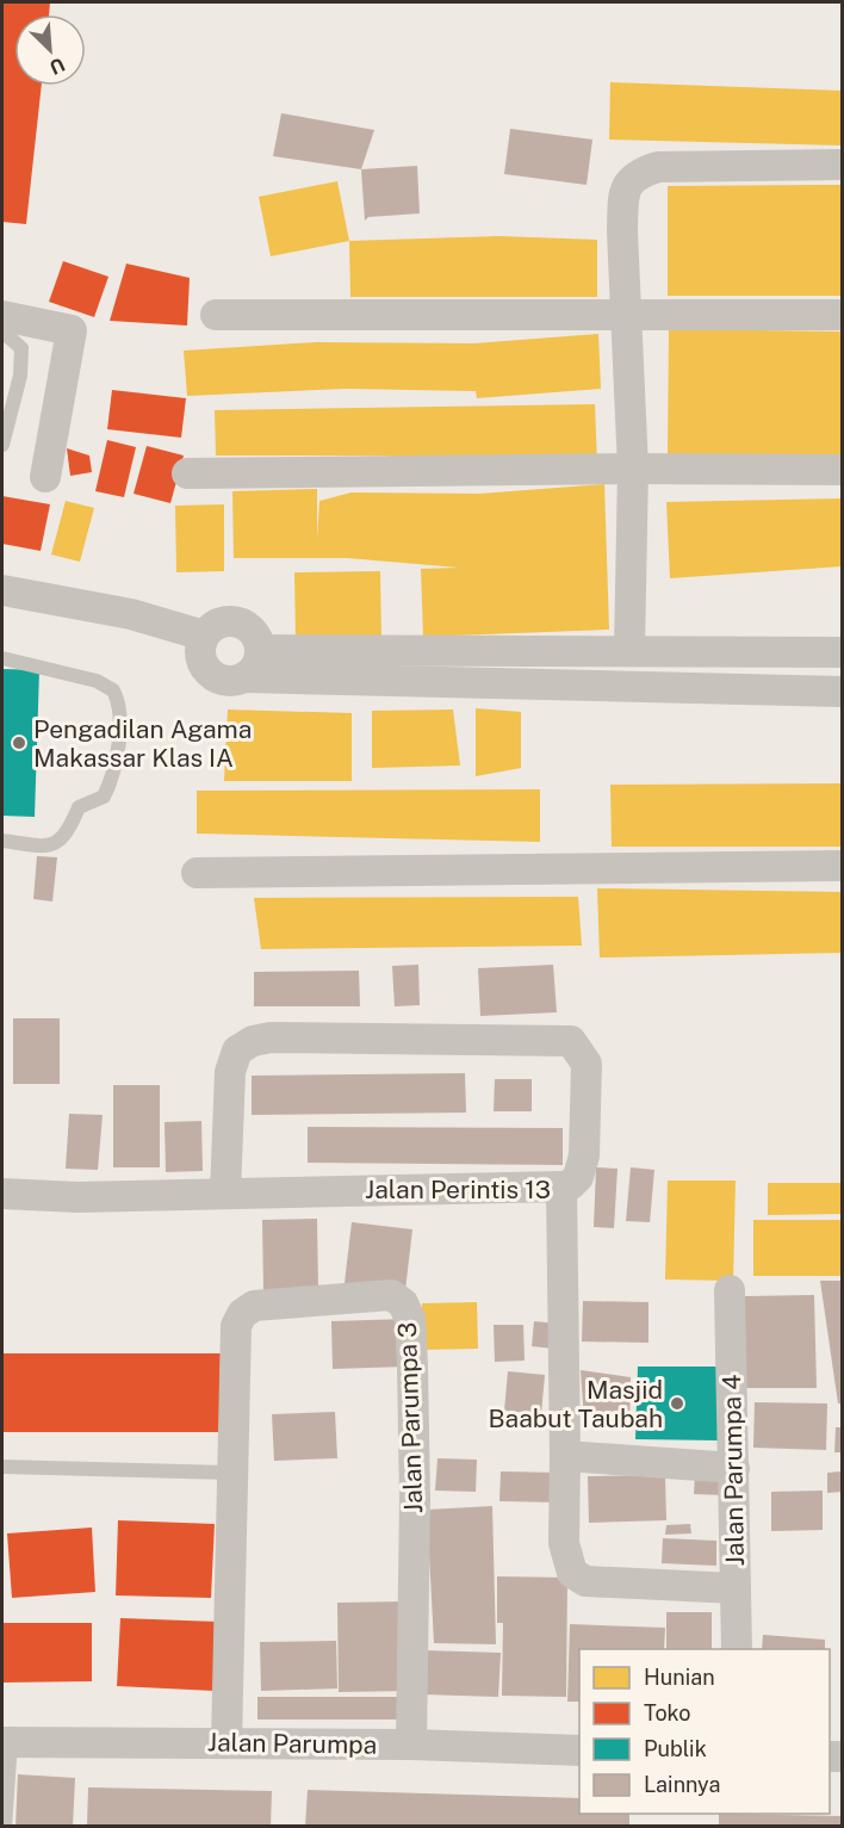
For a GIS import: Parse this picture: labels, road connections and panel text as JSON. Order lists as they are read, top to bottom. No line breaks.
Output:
{"streets":{"street":["Jalan Perintis 13","Jalan Parumpa 3","Jalan Parumpa 4","Jalan Parumpa"]},"crossings":[["Jalan Perintis 13","Jalan Parumpa 4"],["Jalan Parumpa 3","Jalan Parumpa"]],"places":["Pengadilan Agama Makassar Klas IA","Masjid Baabut Taubah"],"legend":["Hunian","Toko","Publik","Lainnya"],"north":"bottom right"}
